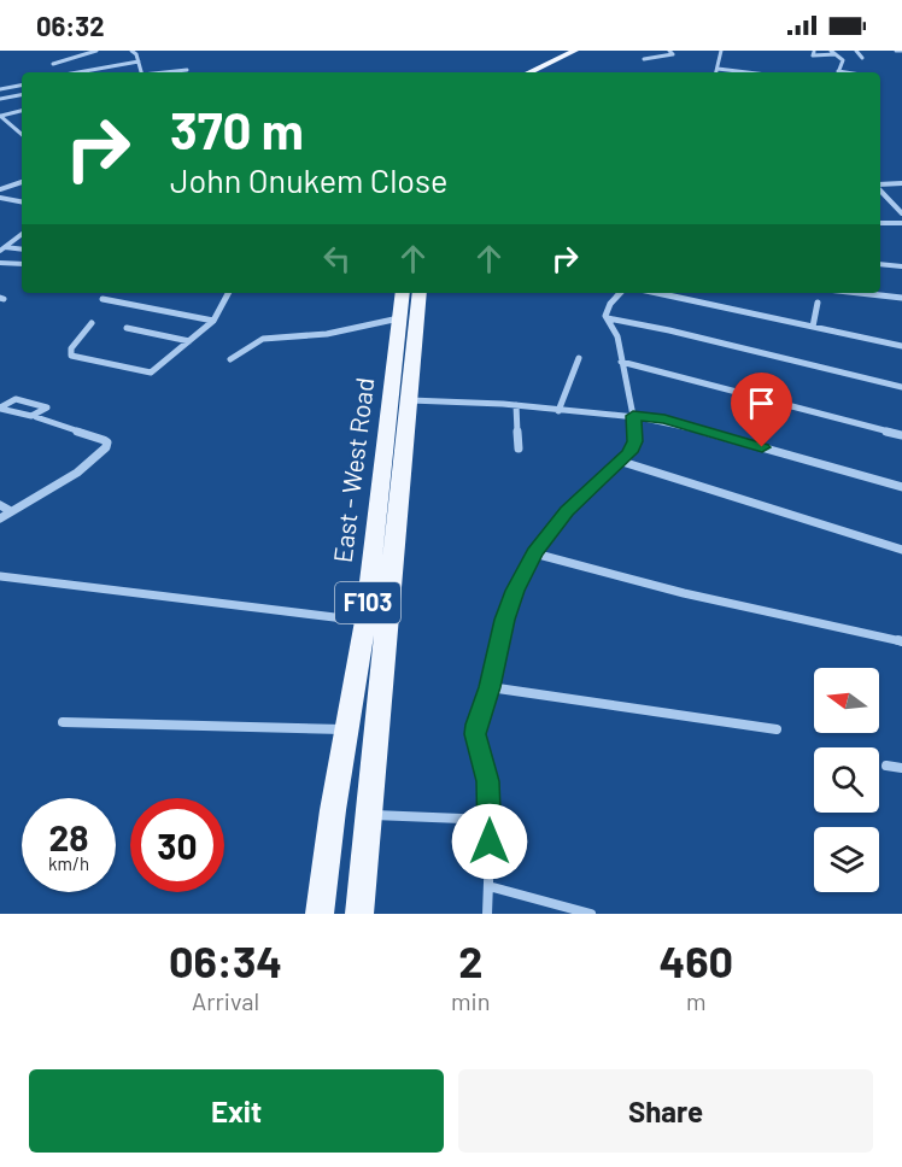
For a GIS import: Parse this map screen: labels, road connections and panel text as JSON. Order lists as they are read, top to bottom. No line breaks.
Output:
{"streets":{"main road":["East - West Road","F103"]},"north":"left","page":{"status":"06:32","turn":["370 m","John Onukem Close"],"speed":"28 km/h","limit":"30","eta":["06:34","Arrival","2","min","460","m"],"buttons":["Exit","Share"]}}
